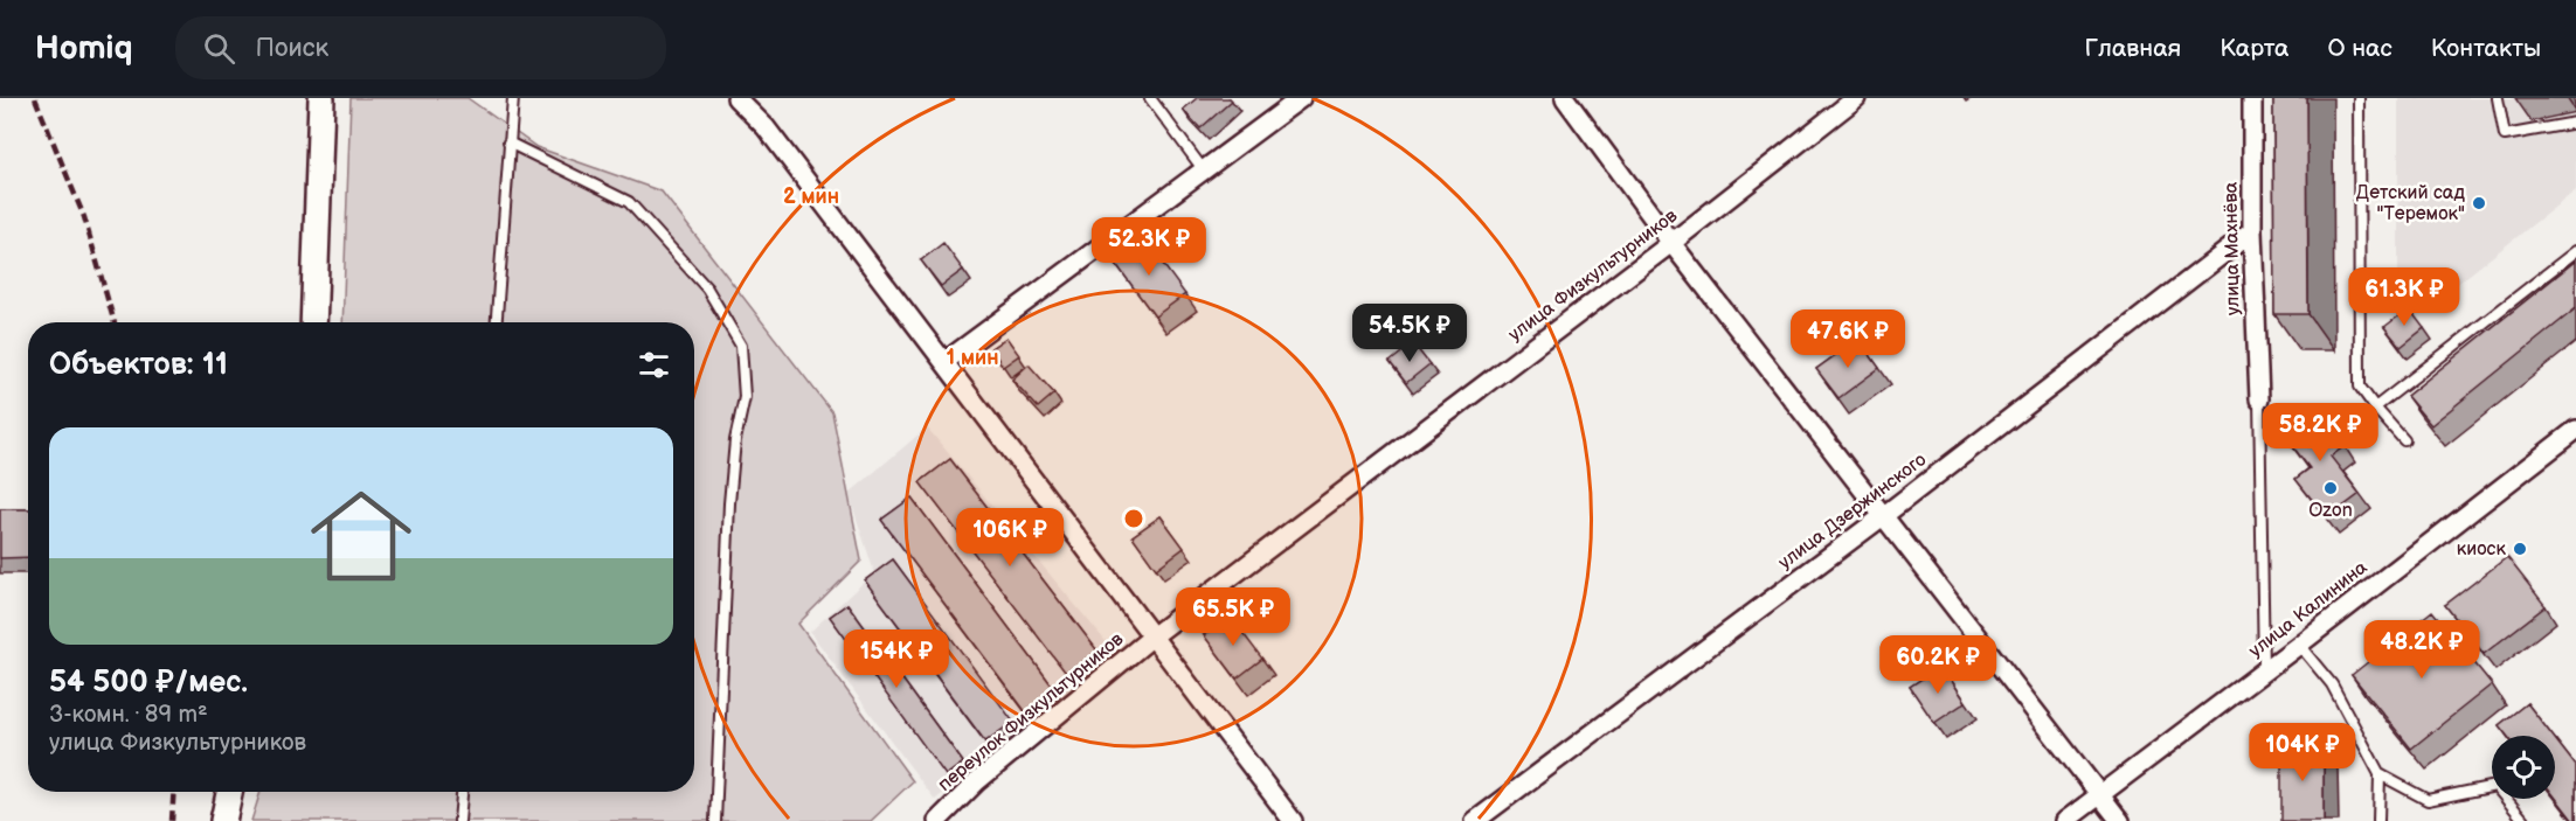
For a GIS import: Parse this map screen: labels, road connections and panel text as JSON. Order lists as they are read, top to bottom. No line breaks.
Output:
{"streets":{"street":["улица Махнёва","улица Физкультурников","улица Дзержинского","улица Калинина","переулок Физкультурников"]},"crossings":[["улица Махнёва","улица Дзержинского"],["улица Физкультурников","переулок Физкультурников"]],"places":["Детский сад \"Теремок\"","Ozon","киоск"],"page":{"header":"Homiq","search":"Поиск","nav":["Главная","Карта","О нас","Контакты"],"price":["52.3K ₽","61.3K ₽","54.5K ₽","47.6K ₽","58.2K ₽","106K ₽","65.5K ₽","48.2K ₽","154K ₽","60.2K ₽","104K ₽"],"heading":"Объектов: 11","list":[{"name":"54 500 ₽/мес.","note":"3-комн. · 89 m² · улица Физкультурников"}]},"rings":["2 мин","1 мин"]}
